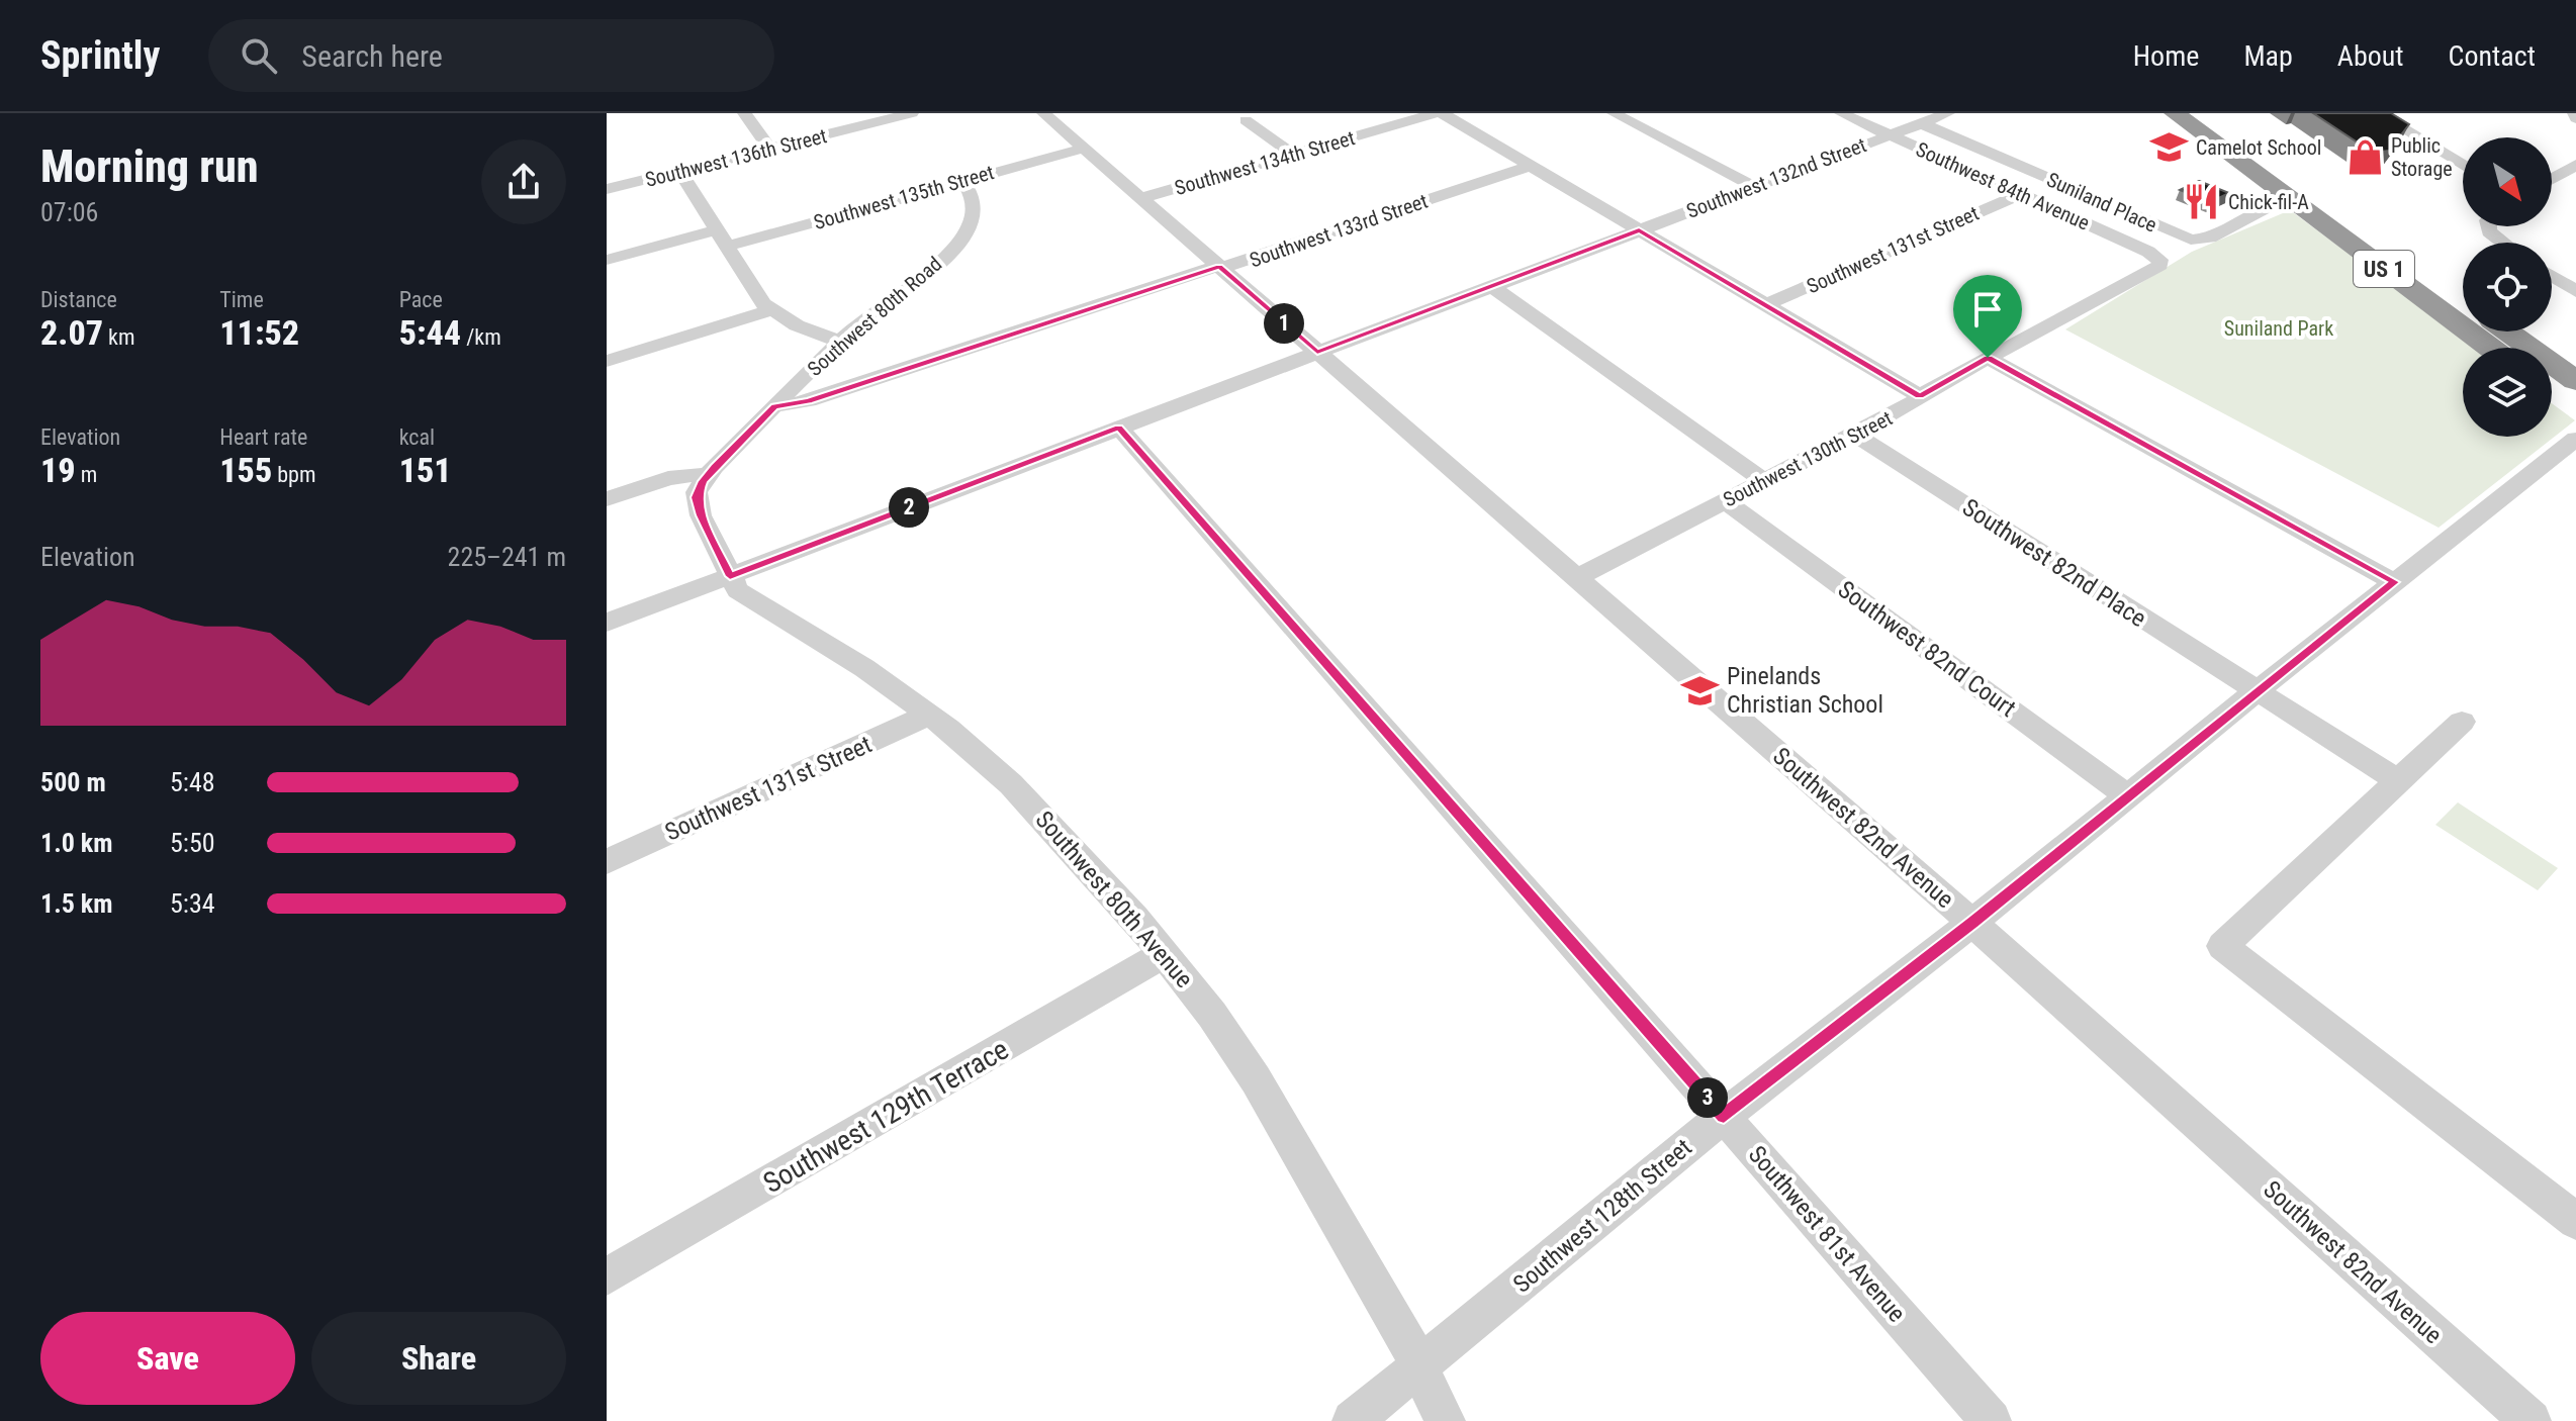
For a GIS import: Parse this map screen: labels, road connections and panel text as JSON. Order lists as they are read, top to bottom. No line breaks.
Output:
{"streets":{"highway":["US 1"],"street":["Southwest 136th Street","Southwest 134th Street","Southwest 132nd Street","Southwest 84th Avenue","Southwest 135th Street","Suniland Place","Southwest 133rd Street","Southwest 131st Street","Southwest 80th Road","Southwest 130th Street","Southwest 82nd Place","Southwest 82nd Court","Southwest 82nd Avenue","Southwest 80th Avenue","Southwest 129th Terrace","Southwest 128th Street","Southwest 81st Avenue"]},"crossings":[["Southwest 134th Street","Southwest 82nd Avenue"],["Southwest 132nd Street","Southwest 84th Avenue"],["Southwest 132nd Street","Suniland Place"],["Southwest 132nd Street","Southwest 82nd Avenue"],["Southwest 132nd Street","Southwest 80th Avenue"],["Southwest 132nd Street","Southwest 81st Avenue"],["Southwest 84th Avenue","Southwest 131st Street"],["Southwest 84th Avenue","Southwest 130th Street"],["Southwest 135th Street","Southwest 80th Road"],["Southwest 135th Street","Southwest 82nd Avenue"],["Suniland Place","US 1"],["Southwest 133rd Street","Southwest 80th Road"],["Southwest 133rd Street","Southwest 82nd Avenue"],["Southwest 131st Street","Southwest 80th Avenue"],["Southwest 80th Road","Southwest 80th Avenue"],["Southwest 130th Street","Southwest 82nd Place"],["Southwest 130th Street","Southwest 82nd Court"],["Southwest 130th Street","Southwest 82nd Avenue"],["Southwest 82nd Place","Southwest 128th Street"],["Southwest 82nd Court","Southwest 128th Street"],["Southwest 82nd Avenue","Southwest 128th Street"],["Southwest 80th Avenue","Southwest 129th Terrace"],["Southwest 80th Avenue","Southwest 128th Street"],["Southwest 128th Street","Southwest 81st Avenue"]],"parks":["Suniland Park"],"places":{"school or university":["Camelot School","Pinelands Christian School"],"shop":["Public Storage"],"restaurant":["Chick-fil-A"]},"north":"bottom right","page":{"header":"Sprintly","search":"Search here","nav":["Home","Map","About","Contact"],"heading":["Morning run","07:06"],"stats":[["Distance","2.07 km"],["Time","11:52"],["Pace","5:44 /km"],["Elevation","19 m"],["Heart rate","155 bpm"],["kcal","151"]],"pins":["1","2","3"],"chart":["Elevation","225–241 m"],"list":[{"name":"500 m","note":"5:48"},{"name":"1.0 km","note":"5:50"},{"name":"1.5 km","note":"5:34"}],"buttons":["Save","Share"]}}
